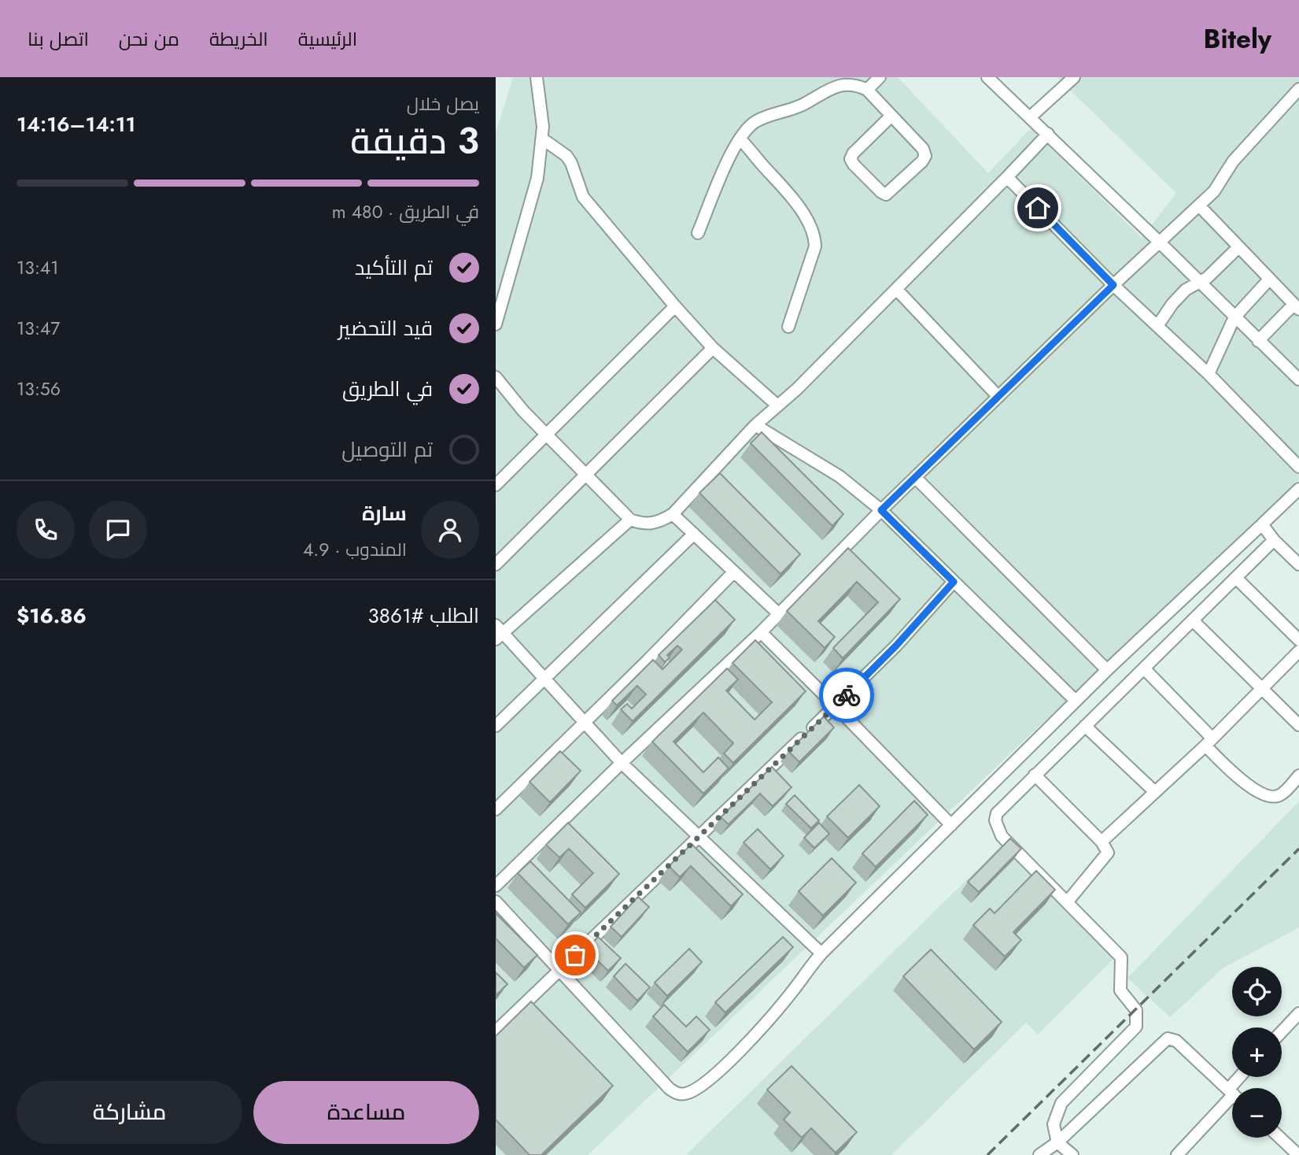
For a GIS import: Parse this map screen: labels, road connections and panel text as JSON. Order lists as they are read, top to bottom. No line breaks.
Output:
{"page":{"header":"Bitely","nav":["الرئيسية","الخريطة","من نحن","اتصل بنا"],"heading":["3 دقيقة","يصل خلال","14:11–14:16"],"panel":["سارة","المندوب · 4.9","الطلب #3861","$16.86"],"bar":"في الطريق · 480 m","list":[["تم التأكيد","13:41"],["قيد التحضير","13:47"],["في الطريق","13:56"],"تم التوصيل"],"map_buttons":["+","−"],"buttons":["مساعدة","مشاركة"]}}
